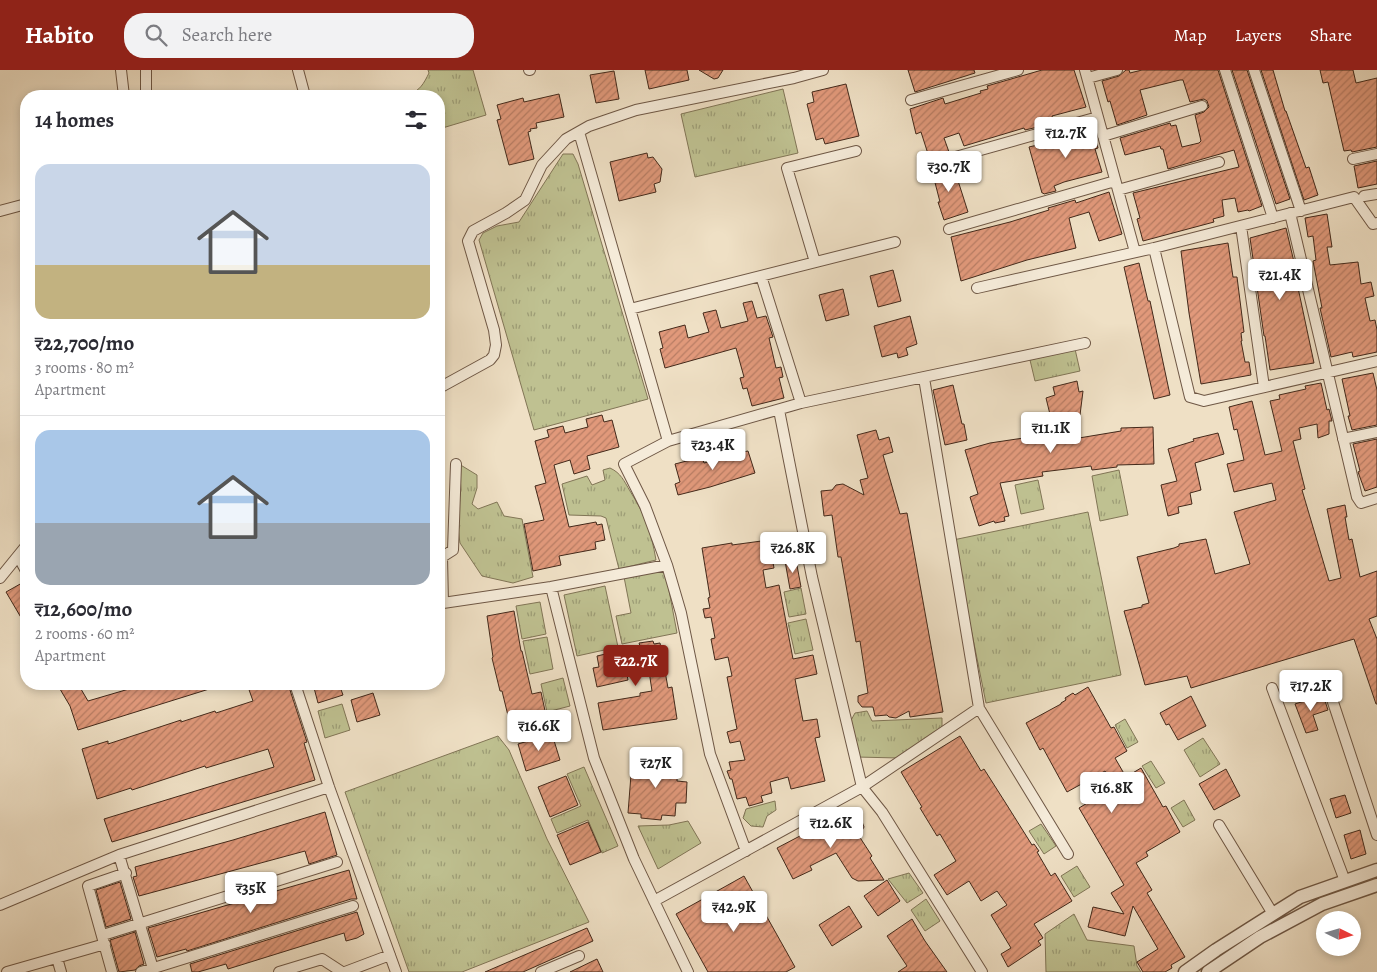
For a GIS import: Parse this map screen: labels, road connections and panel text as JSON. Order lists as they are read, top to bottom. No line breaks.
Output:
{"north":"right","page":{"header":"Habito","search":"Search here","nav":["Map","Layers","Share"],"heading":"14 homes","price":["₹12.7K","₹30.7K","₹21.4K","₹11.1K","₹23.4K","₹26.8K","₹22.7K","₹17.2K","₹16.6K","₹27K","₹16.8K","₹12.6K","₹35K","₹42.9K"],"list":[{"name":"₹22,700/mo","note":"3 rooms · 80 m² · Apartment"},{"name":"₹12,600/mo","note":"2 rooms · 60 m² · Apartment"}]}}
